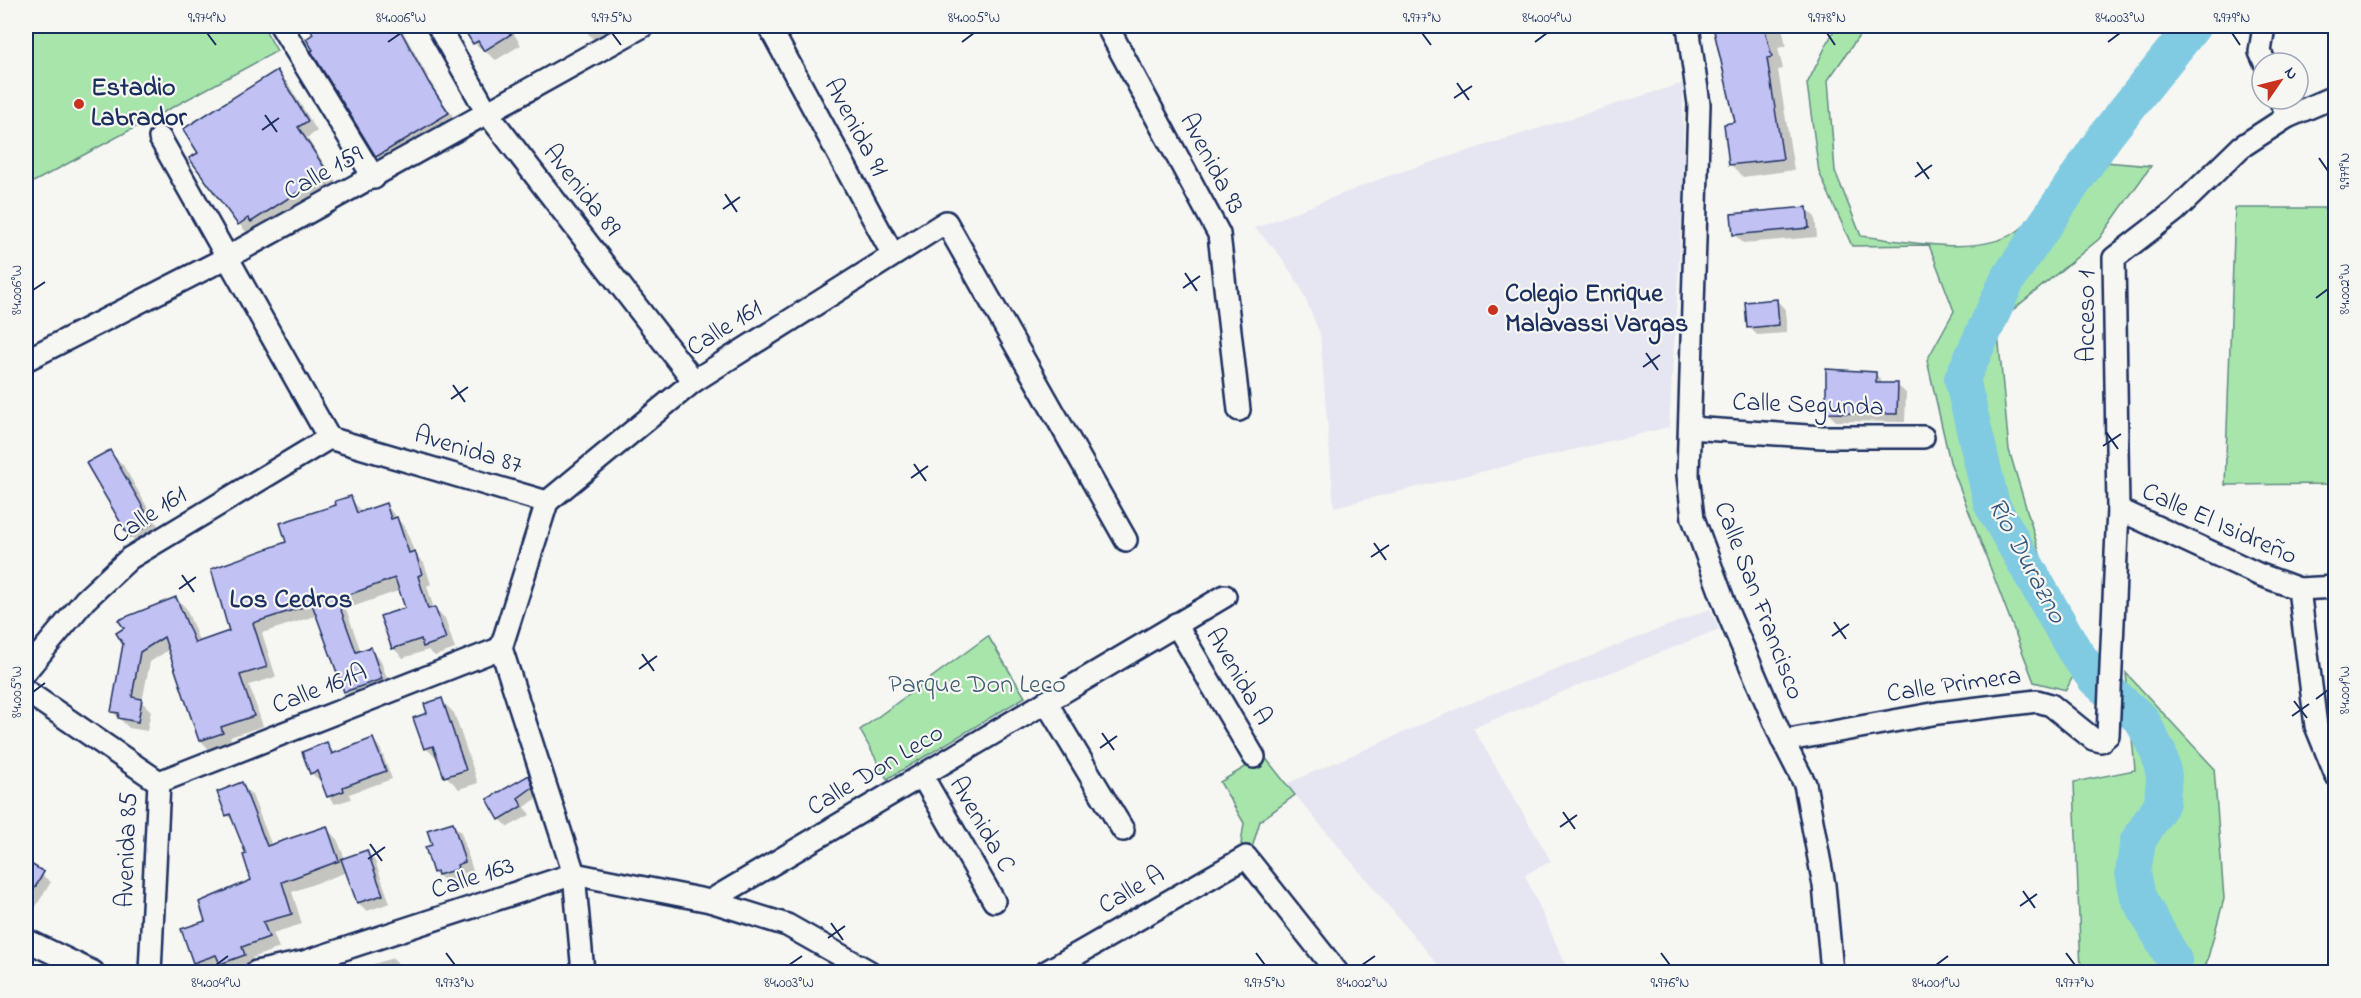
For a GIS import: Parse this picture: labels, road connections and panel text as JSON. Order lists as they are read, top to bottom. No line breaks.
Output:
{"streets":{"street":["Avenida 91","Avenida 93","Calle 159","Avenida 89","Acceso 1","Calle 161","Calle Segunda","Avenida 87","Calle El Isidreño","Calle San Francisco","Avenida A","Calle Primera","Calle 161A","Calle Don Leco","Avenida C","Avenida 85","Calle 163","Calle A"]},"crossings":[["Avenida 91","Calle 161"],["Calle 159","Avenida 89"],["Avenida 89","Calle 161"],["Acceso 1","Calle El Isidreño"],["Acceso 1","Calle Primera"],["Calle 161","Avenida 87"],["Calle Segunda","Calle San Francisco"],["Avenida 87","Calle 161A"],["Calle El Isidreño","Calle Primera"],["Calle San Francisco","Calle Primera"],["Avenida A","Calle Don Leco"],["Calle 161A","Avenida 85"],["Calle Don Leco","Avenida C"],["Calle Don Leco","Calle 163"]],"districts":["Los Cedros"],"water":["Río Durazno"],"parks":["Parque Don Leco"],"places":["Estadio Labrador","Colegio Enrique Malavassi Vargas"],"north":"top right","coordinates":["9.974°N","84.006°W","9.975°N","84.005°W","9.977°N","84.004°W","9.978°N","84.003°W","9.979°N","84.002°W","84.001°W","9.973°N","9.976°N"]}
